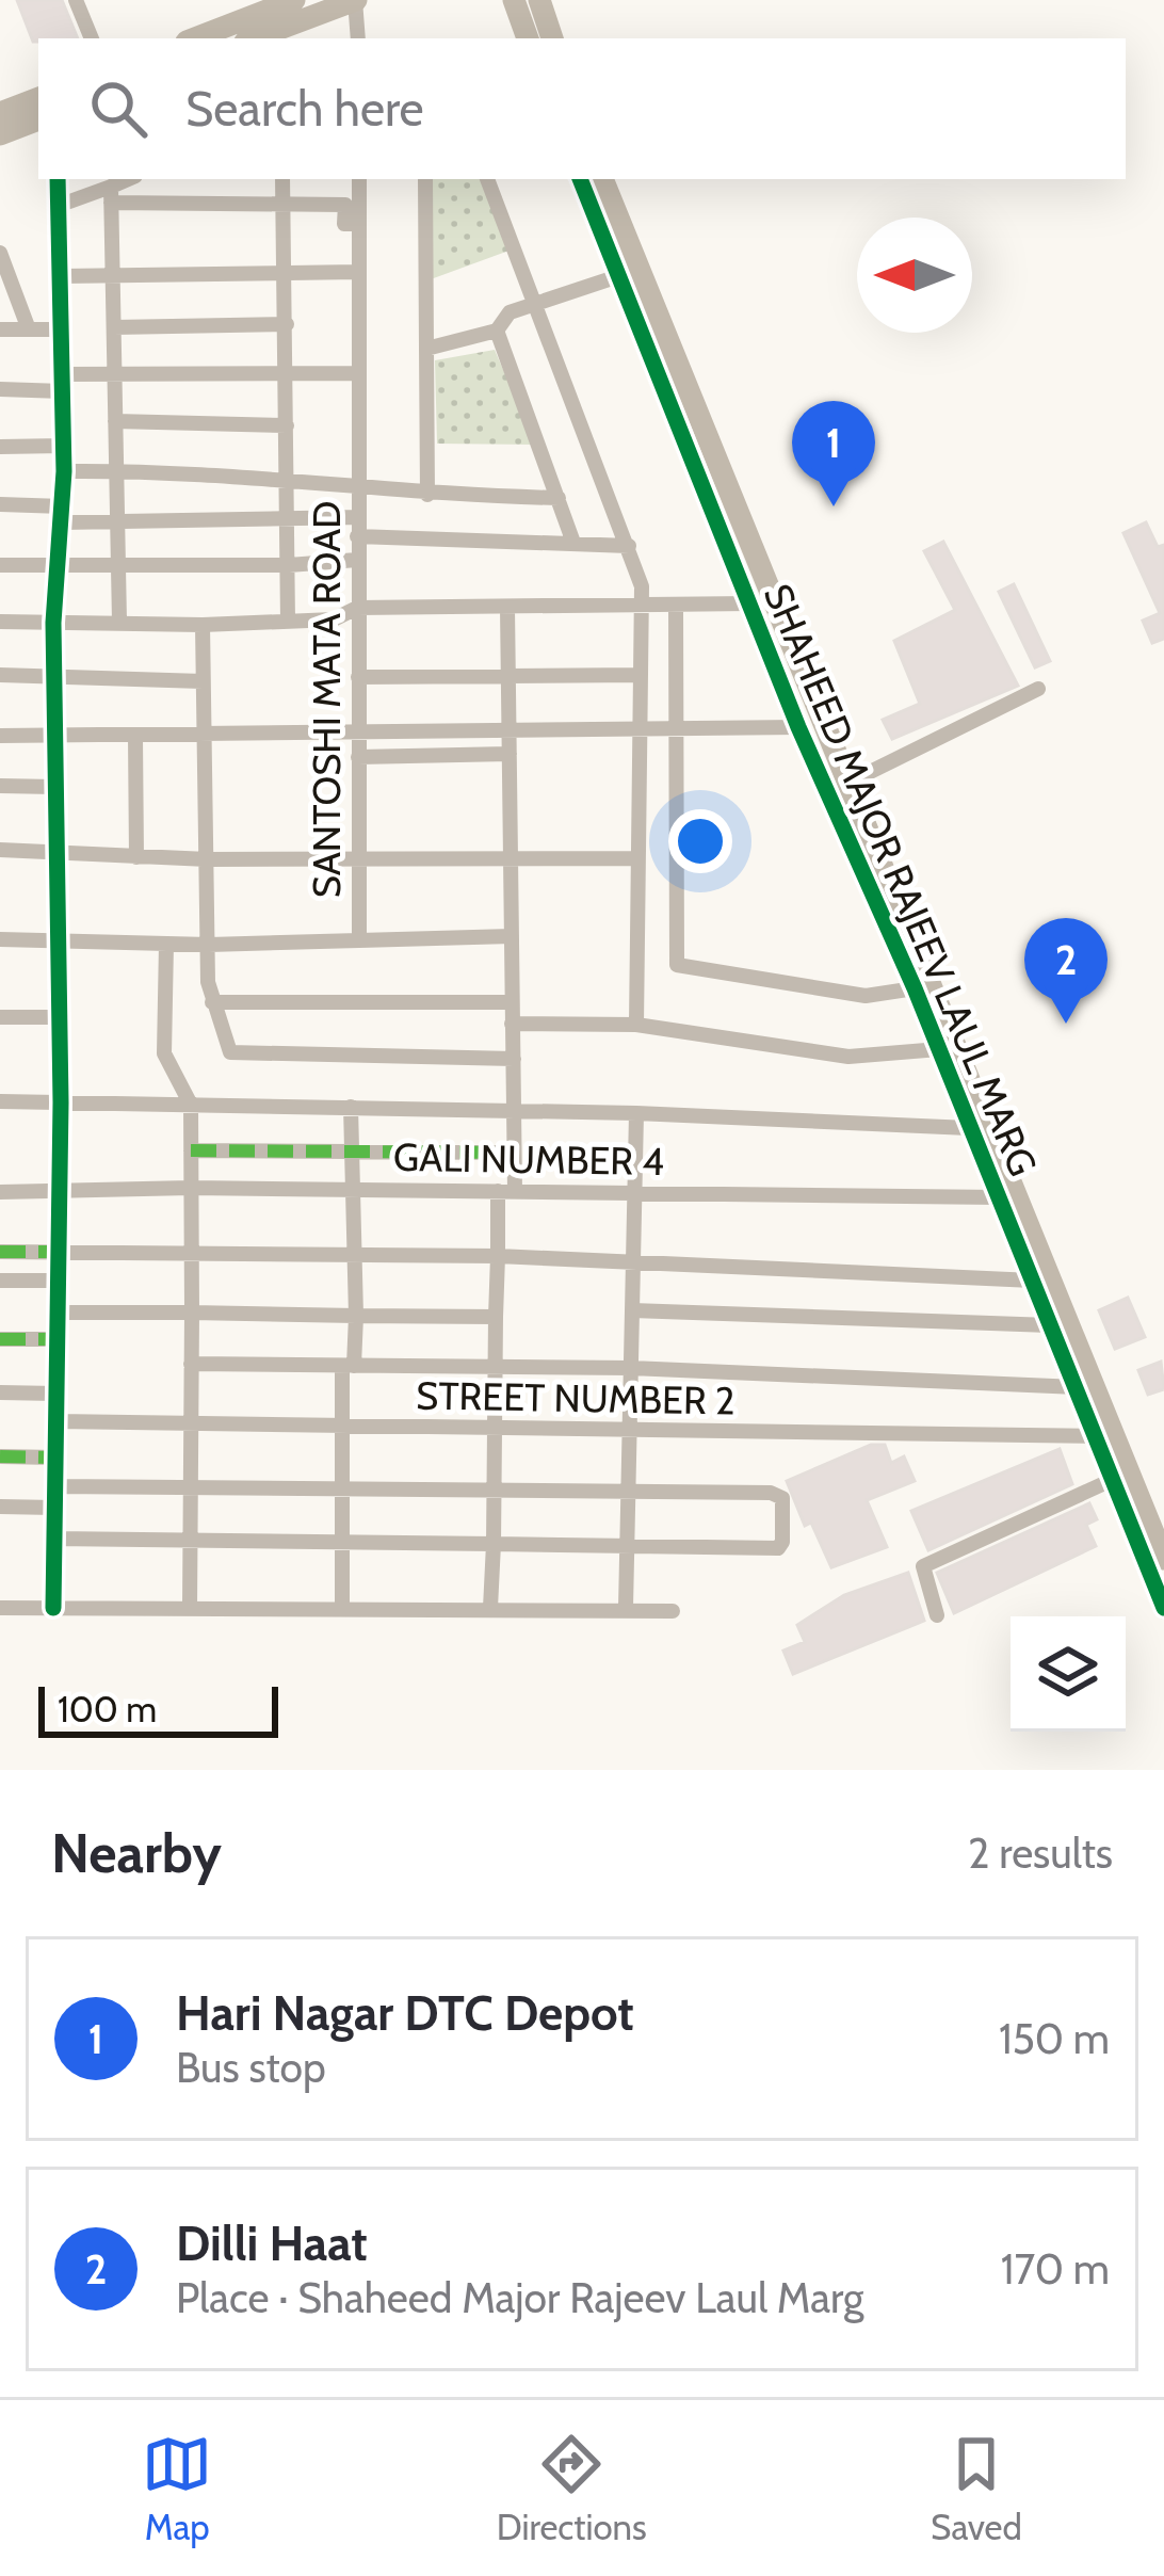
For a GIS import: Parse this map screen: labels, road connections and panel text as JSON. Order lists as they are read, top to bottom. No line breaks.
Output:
{"streets":{"street":["SANTOSHI MATA ROAD","SHAHEED MAJOR RAJEEV LAUL MARG","GALI NUMBER 4","STREET NUMBER 2"]},"crossings":[["SHAHEED MAJOR RAJEEV LAUL MARG","GALI NUMBER 4"],["SHAHEED MAJOR RAJEEV LAUL MARG","STREET NUMBER 2"]],"scale_bar":"100 m","north":"left","page":{"search":"Search here","pins":["1","2"],"scale":"100 m","heading":["Nearby","2 results"],"list":[{"mark":"1","name":"Hari Nagar DTC Depot","note":"Bus stop","value":"150 m"},{"mark":"2","name":"Dilli Haat","note":"Place · Shaheed Major Rajeev Laul Marg","value":"170 m"}],"nav":["Map","Directions","Saved"]}}
